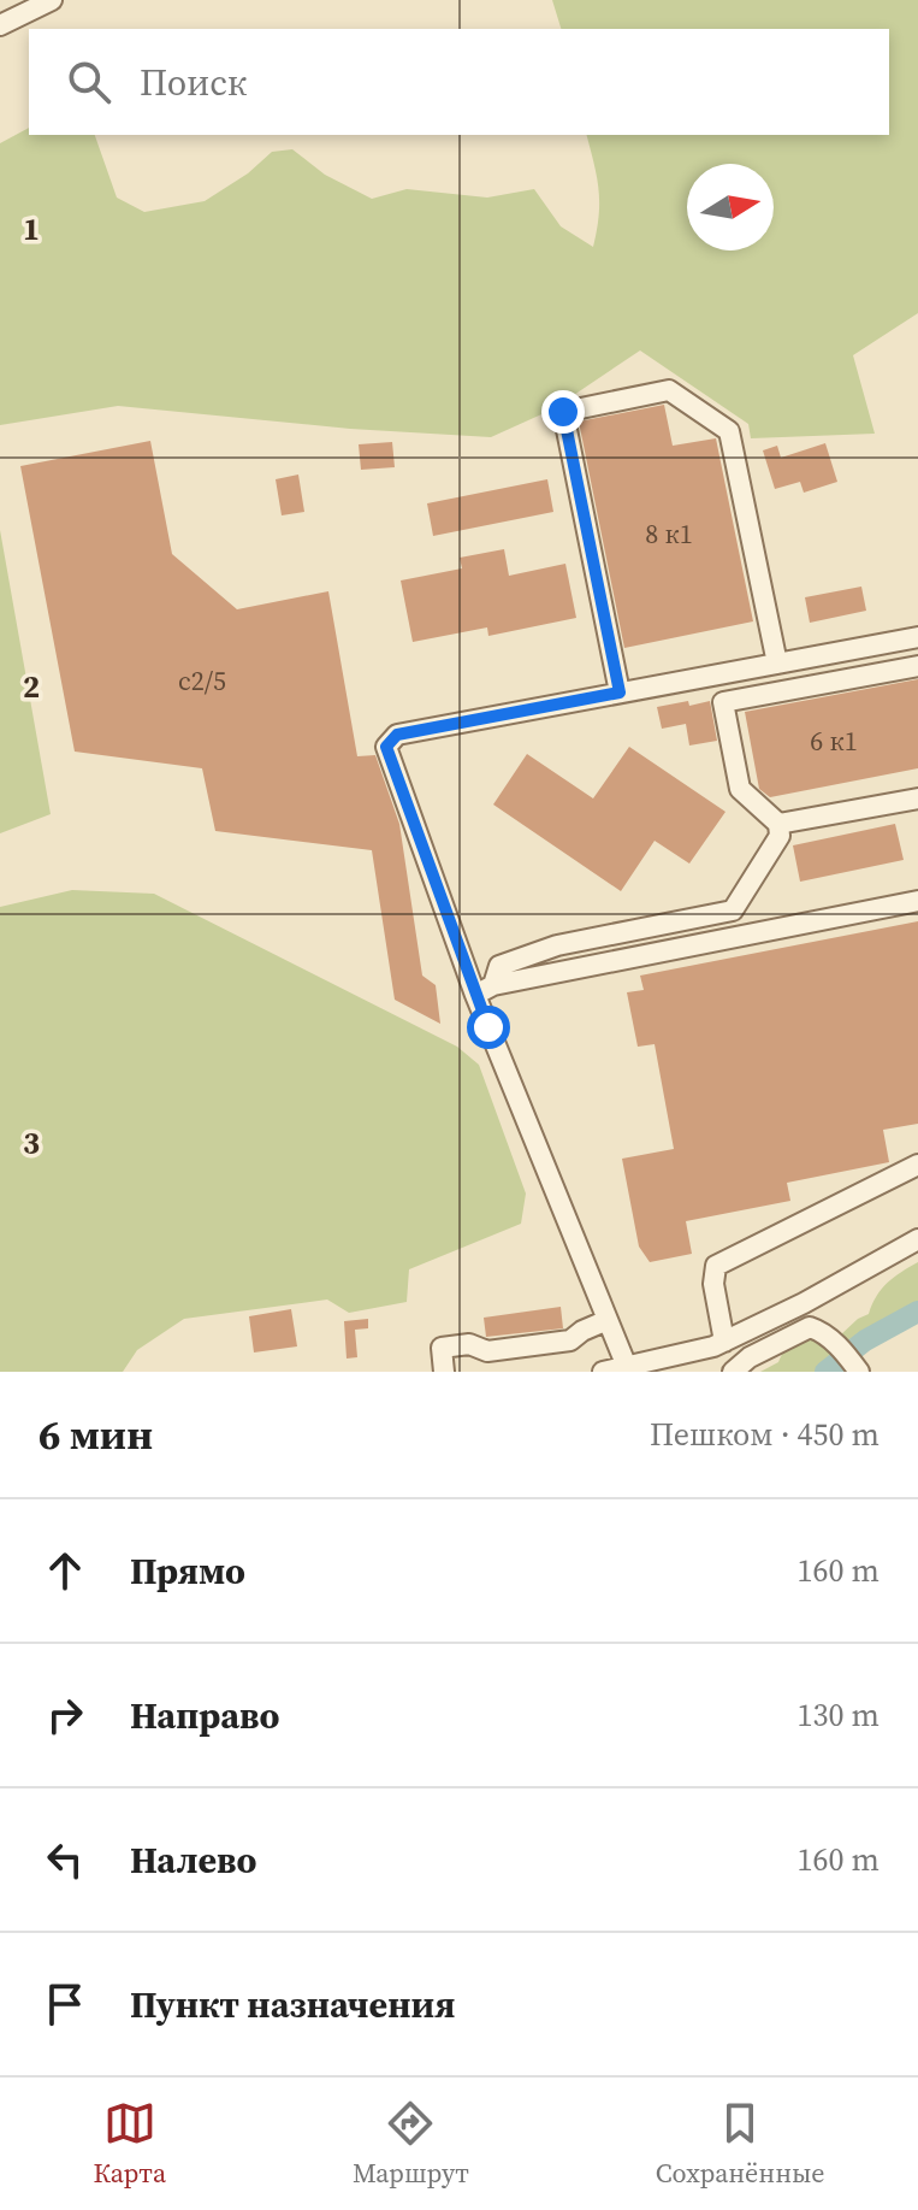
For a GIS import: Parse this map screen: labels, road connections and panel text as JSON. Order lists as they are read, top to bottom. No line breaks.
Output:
{"house_numbers":["8 к1","с2/5","6 к1"],"north":"right","page":{"search":"Поиск","heading":["6 мин","Пешком · 450 m"],"list":[["Прямо","160 m"],["Направо","130 m"],["Налево","160 m"],"Пункт назначения"],"nav":["Карта","Маршрут","Сохранённые"]},"grid":{"rows":["1","2","3"]}}
